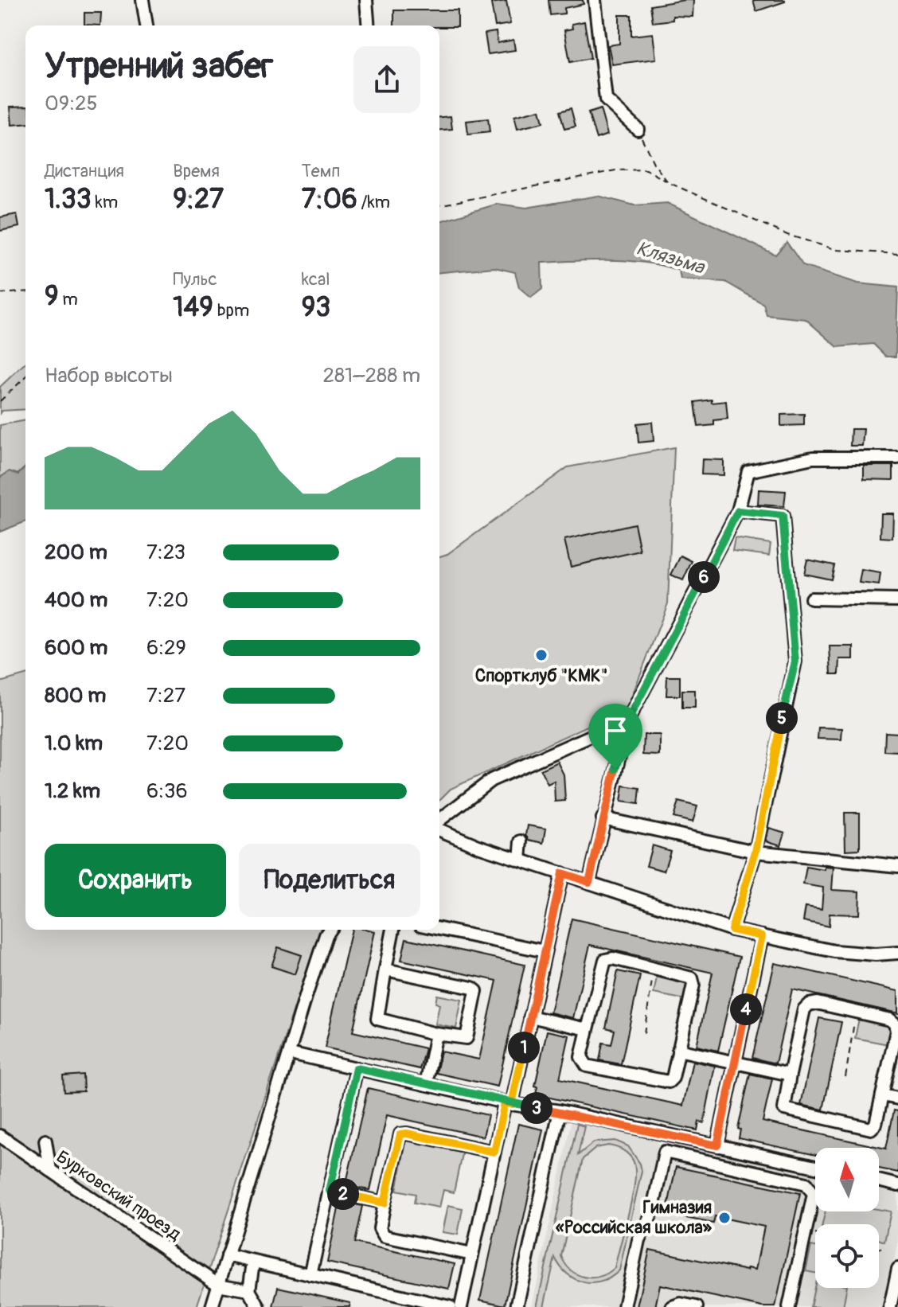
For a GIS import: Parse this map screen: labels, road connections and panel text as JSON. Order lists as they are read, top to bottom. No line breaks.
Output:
{"streets":{"street":["Бурковский проезд"]},"water":["Клязьма"],"places":["Спортклуб \"КМК\"","Гимназия «Российская школа»"],"north":"top","page":{"heading":["Утренний забег","09:25"],"stats":[["Дистанция","1.33 km"],["Время","9:27"],["Темп","7:06 /km"],["9 m"],["Пульс","149 bpm"],["kcal","93"]],"chart":["Набор высоты","281–288 m"],"list":[{"name":"200 m","note":"7:23"},{"name":"400 m","note":"7:20"},{"name":"600 m","note":"6:29"},{"name":"800 m","note":"7:27"},{"name":"1.0 km","note":"7:20"},{"name":"1.2 km","note":"6:36"}],"pins":["6","5","4","1","3","2"],"buttons":["Сохранить","Поделиться"]}}
